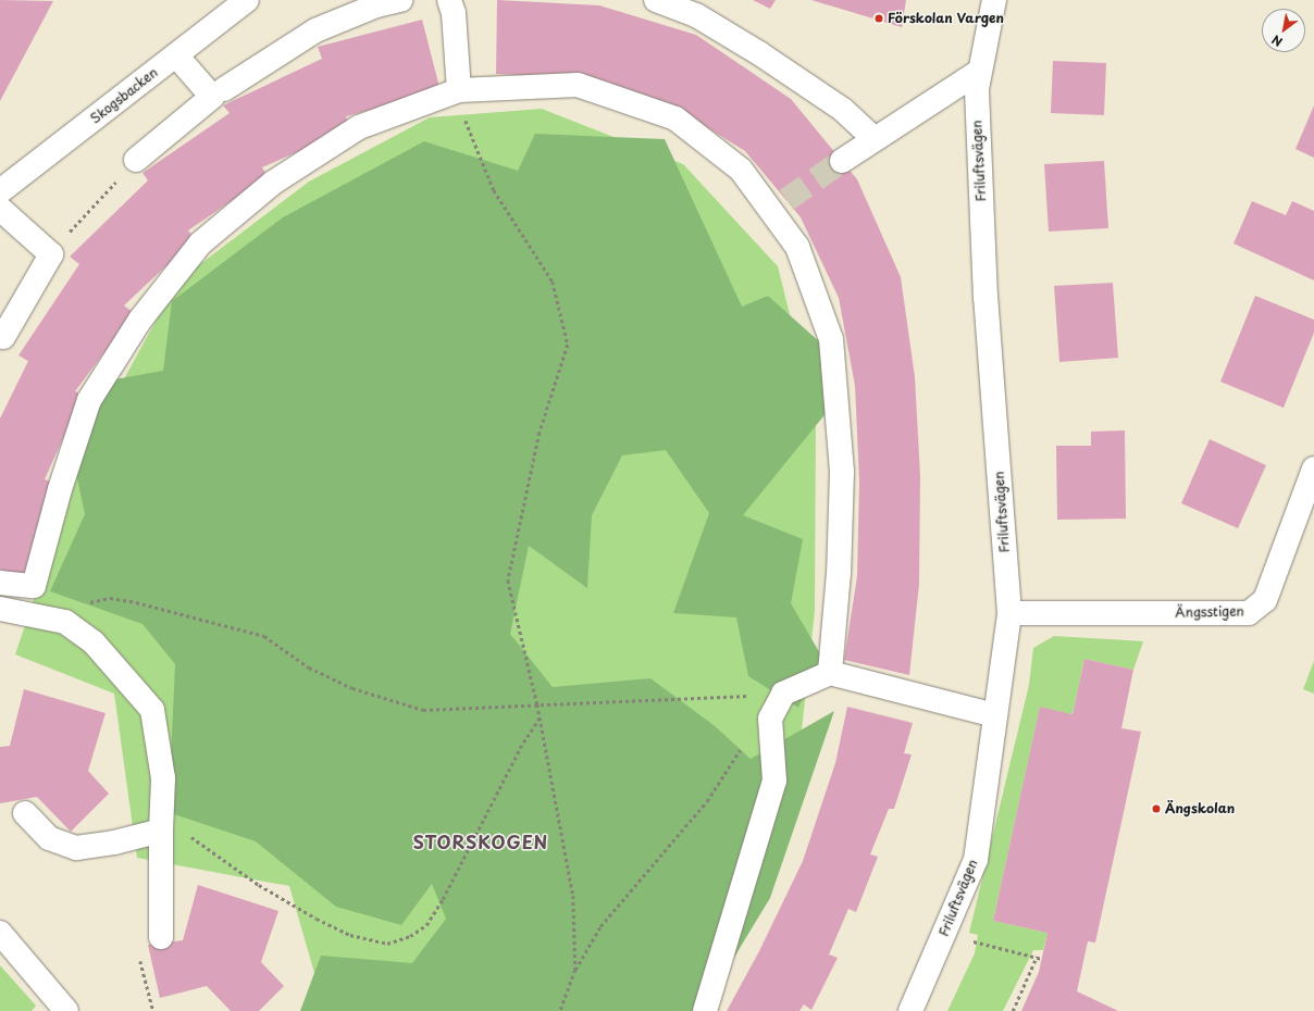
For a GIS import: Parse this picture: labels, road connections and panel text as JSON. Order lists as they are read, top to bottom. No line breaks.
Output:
{"streets":{"street":["Skogsbacken","Friluftsvägen","Ängsstigen"]},"crossings":[["Friluftsvägen","Ängsstigen"]],"districts":["STORSKOGEN"],"places":["Förskolan Vargen","Ängskolan"],"north":"bottom left"}
